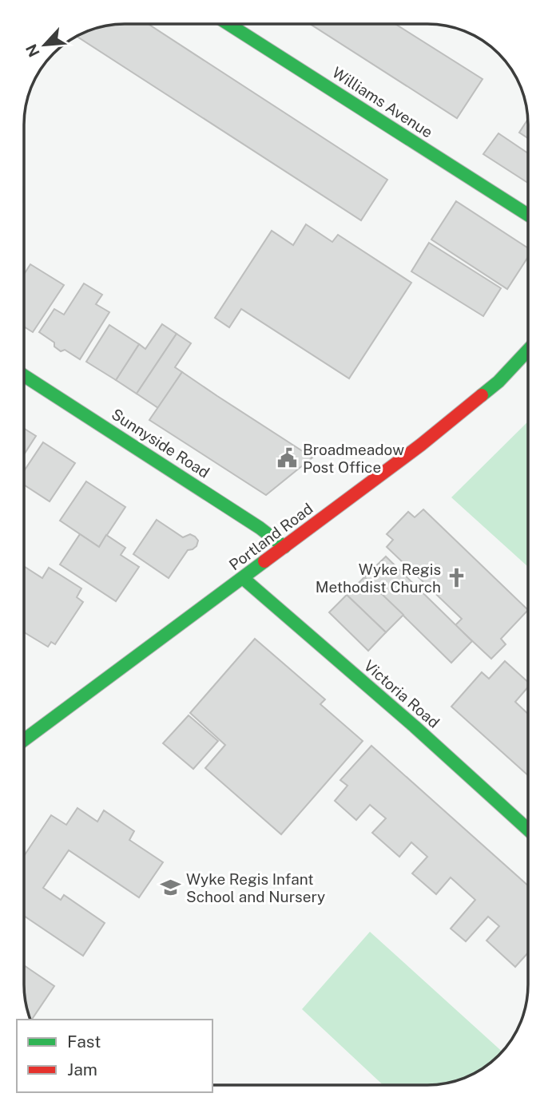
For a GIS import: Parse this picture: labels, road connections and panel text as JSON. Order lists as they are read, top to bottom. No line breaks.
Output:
{"streets":{"main road":["Williams Avenue","Sunnyside Road","Portland Road","Victoria Road"]},"crossings":[["Sunnyside Road","Portland Road"],["Portland Road","Victoria Road"]],"places":{"public building":["Broadmeadow Post Office"],"church":["Wyke Regis Methodist Church"],"school or university":["Wyke Regis Infant School and Nursery"]},"legend":["Fast","Jam"],"north":"bottom left"}
